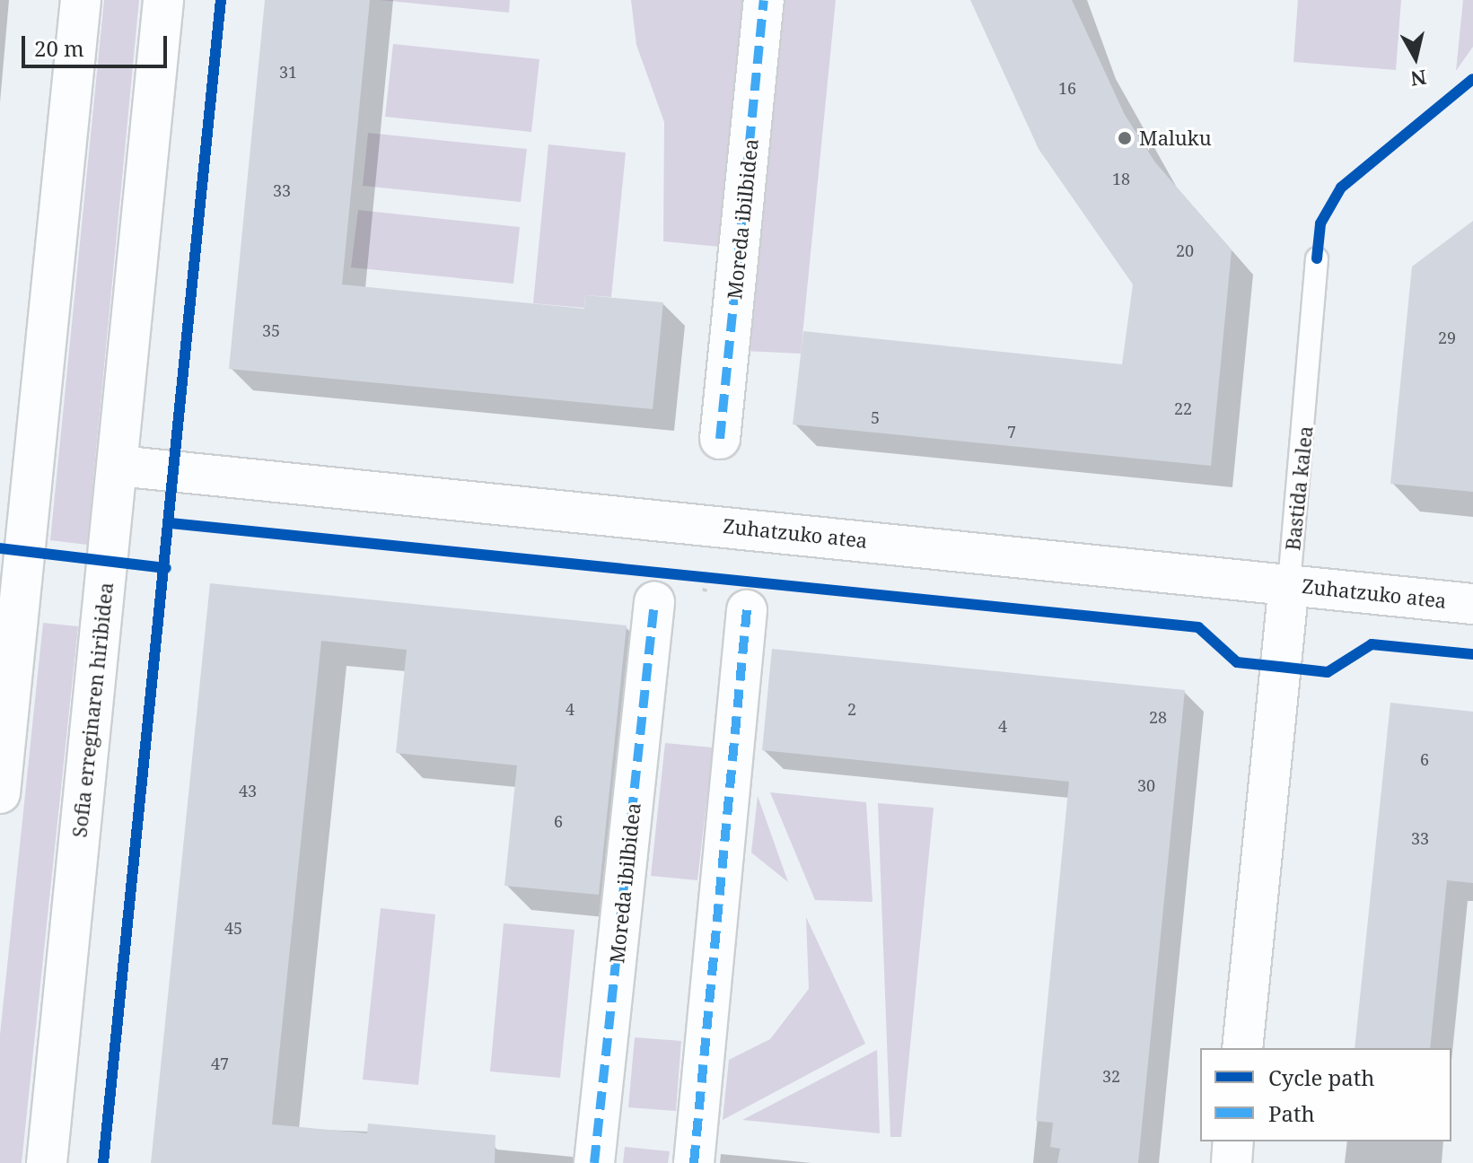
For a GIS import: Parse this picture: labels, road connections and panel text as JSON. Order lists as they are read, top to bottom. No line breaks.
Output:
{"streets":{"street":["Moreda ibilbidea","Bastida kalea","Zuhatzuko atea","Sofia erreginaren hiribidea"]},"crossings":[["Bastida kalea","Zuhatzuko atea"],["Zuhatzuko atea","Sofia erreginaren hiribidea"]],"places":["Maluku"],"house_numbers":["31","16","18","33","20","35","29","22","5","7","4","2","28","4","6","30","43","6","33","45","47","32"],"legend":["Cycle path","Path"],"scale_bar":"20 m","north":"bottom"}
